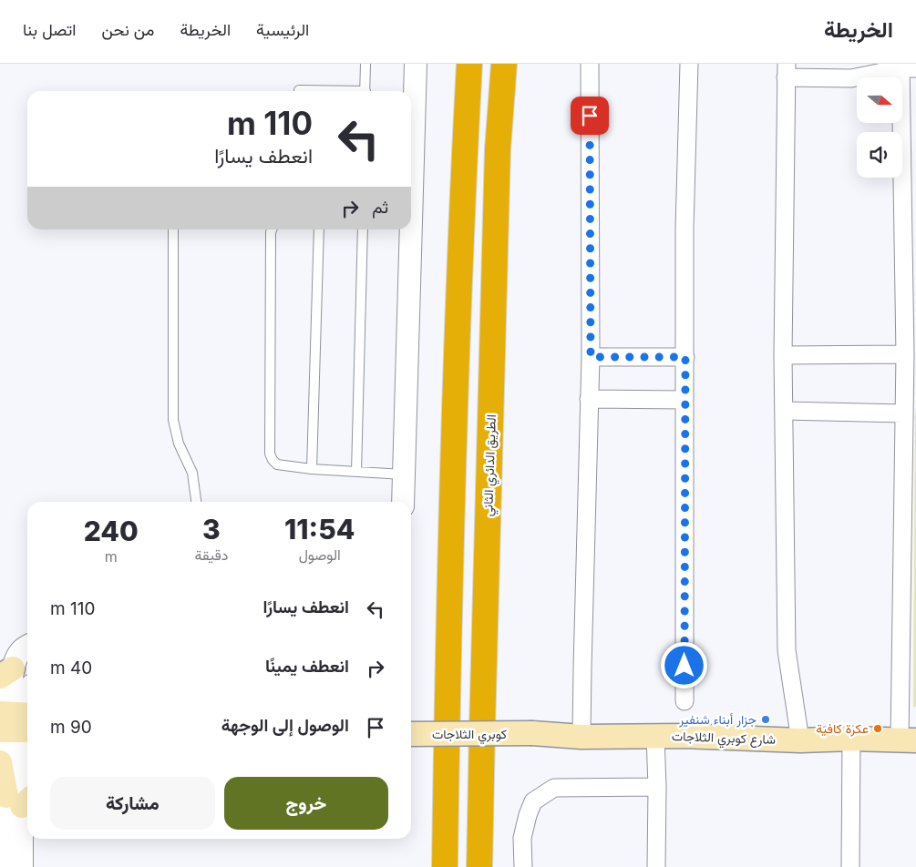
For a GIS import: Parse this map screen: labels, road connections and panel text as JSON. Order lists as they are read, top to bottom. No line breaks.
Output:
{"streets":{"highway":["الطريق الدائري الثاني"],"main road":["كوبري الثلاجات","شارع كوبري الثلاجات"]},"crossings":[["كوبري الثلاجات","شارع كوبري الثلاجات"]],"places":["جزار أبناء شنفير","عكرة كافية"],"north":"right","page":{"header":"الخريطة","nav":["الرئيسية","الخريطة","من نحن","اتصل بنا"],"turn":["110 m","انعطف يسارًا"],"then":"ثم","eta":["11:54","الوصول","3","دقيقة","240","m"],"list":[{"name":"انعطف يسارًا","value":"110 m"},{"name":"انعطف يمينًا","value":"40 m"},{"name":"الوصول إلى الوجهة","value":"90 m"}],"buttons":["خروج","مشاركة"]}}
